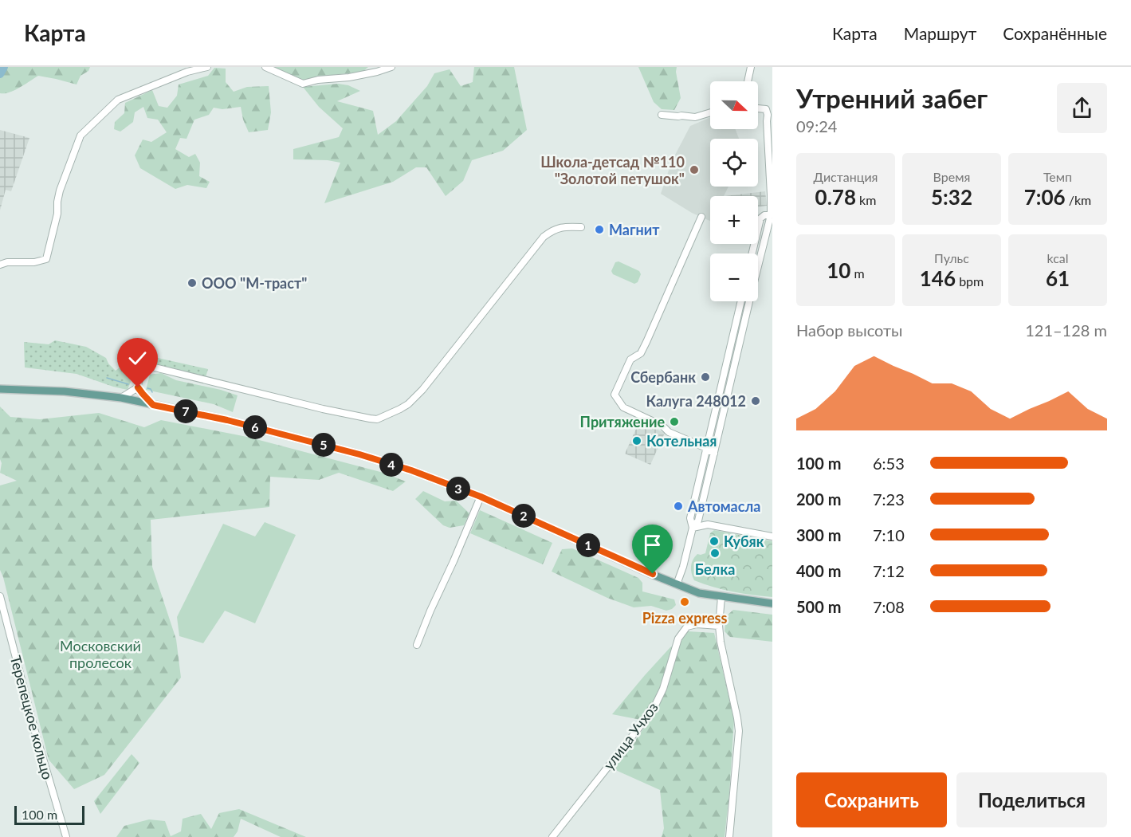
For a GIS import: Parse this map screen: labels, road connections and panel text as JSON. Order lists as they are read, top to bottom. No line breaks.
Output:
{"streets":{"street":["Терепецкое кольцо","улица Учхоз"]},"parks":["Московский пролесок"],"places":["Школа-детсад №110 \"Золотой петушок\"","Магнит","ООО \"М-траст\"","Сбербанк","Калуга 248012","Притяжение","Котельная","Автомасла","Кубяк","Белка","Pizza express"],"scale_bar":"100 m","north":"right","page":{"header":"Карта","nav":["Карта","Маршрут","Сохранённые"],"heading":["Утренний забег","09:24"],"map_buttons":["+","−"],"stats":[["Дистанция","0.78 km"],["Время","5:32"],["Темп","7:06 /km"],["10 m"],["Пульс","146 bpm"],["kcal","61"]],"chart":["Набор высоты","121–128 m"],"pins":["7","6","5","4","3","2","1"],"list":[{"name":"100 m","note":"6:53"},{"name":"200 m","note":"7:23"},{"name":"300 m","note":"7:10"},{"name":"400 m","note":"7:12"},{"name":"500 m","note":"7:08"}],"buttons":["Сохранить","Поделиться"],"scale":"100 m"}}
